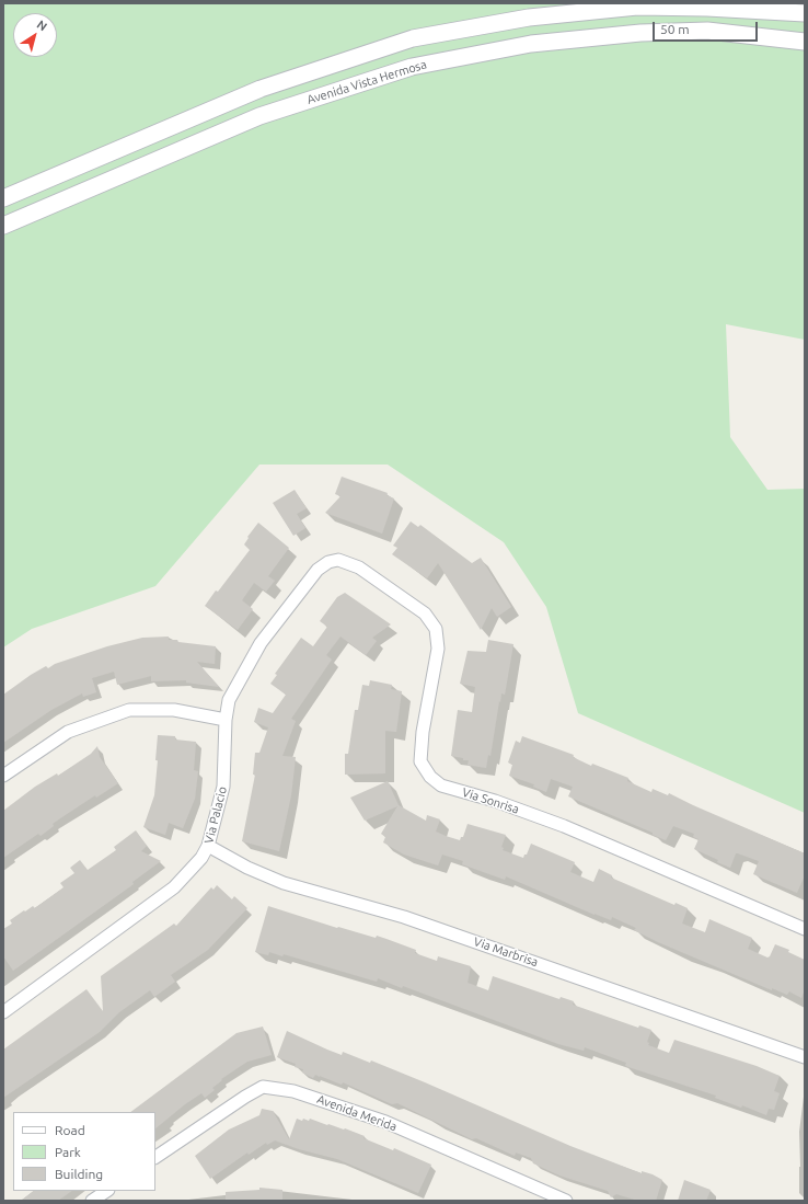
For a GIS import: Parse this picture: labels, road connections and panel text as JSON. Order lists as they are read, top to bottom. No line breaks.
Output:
{"streets":{"main road":["Avenida Vista Hermosa"],"street":["Via Sonrisa","Via Palacio","Via Marbrisa","Avenida Merida"]},"crossings":[["Via Sonrisa","Via Palacio"],["Via Palacio","Via Marbrisa"]],"legend":["Road","Park","Building"],"scale_bar":"50 m","north":"top right"}
